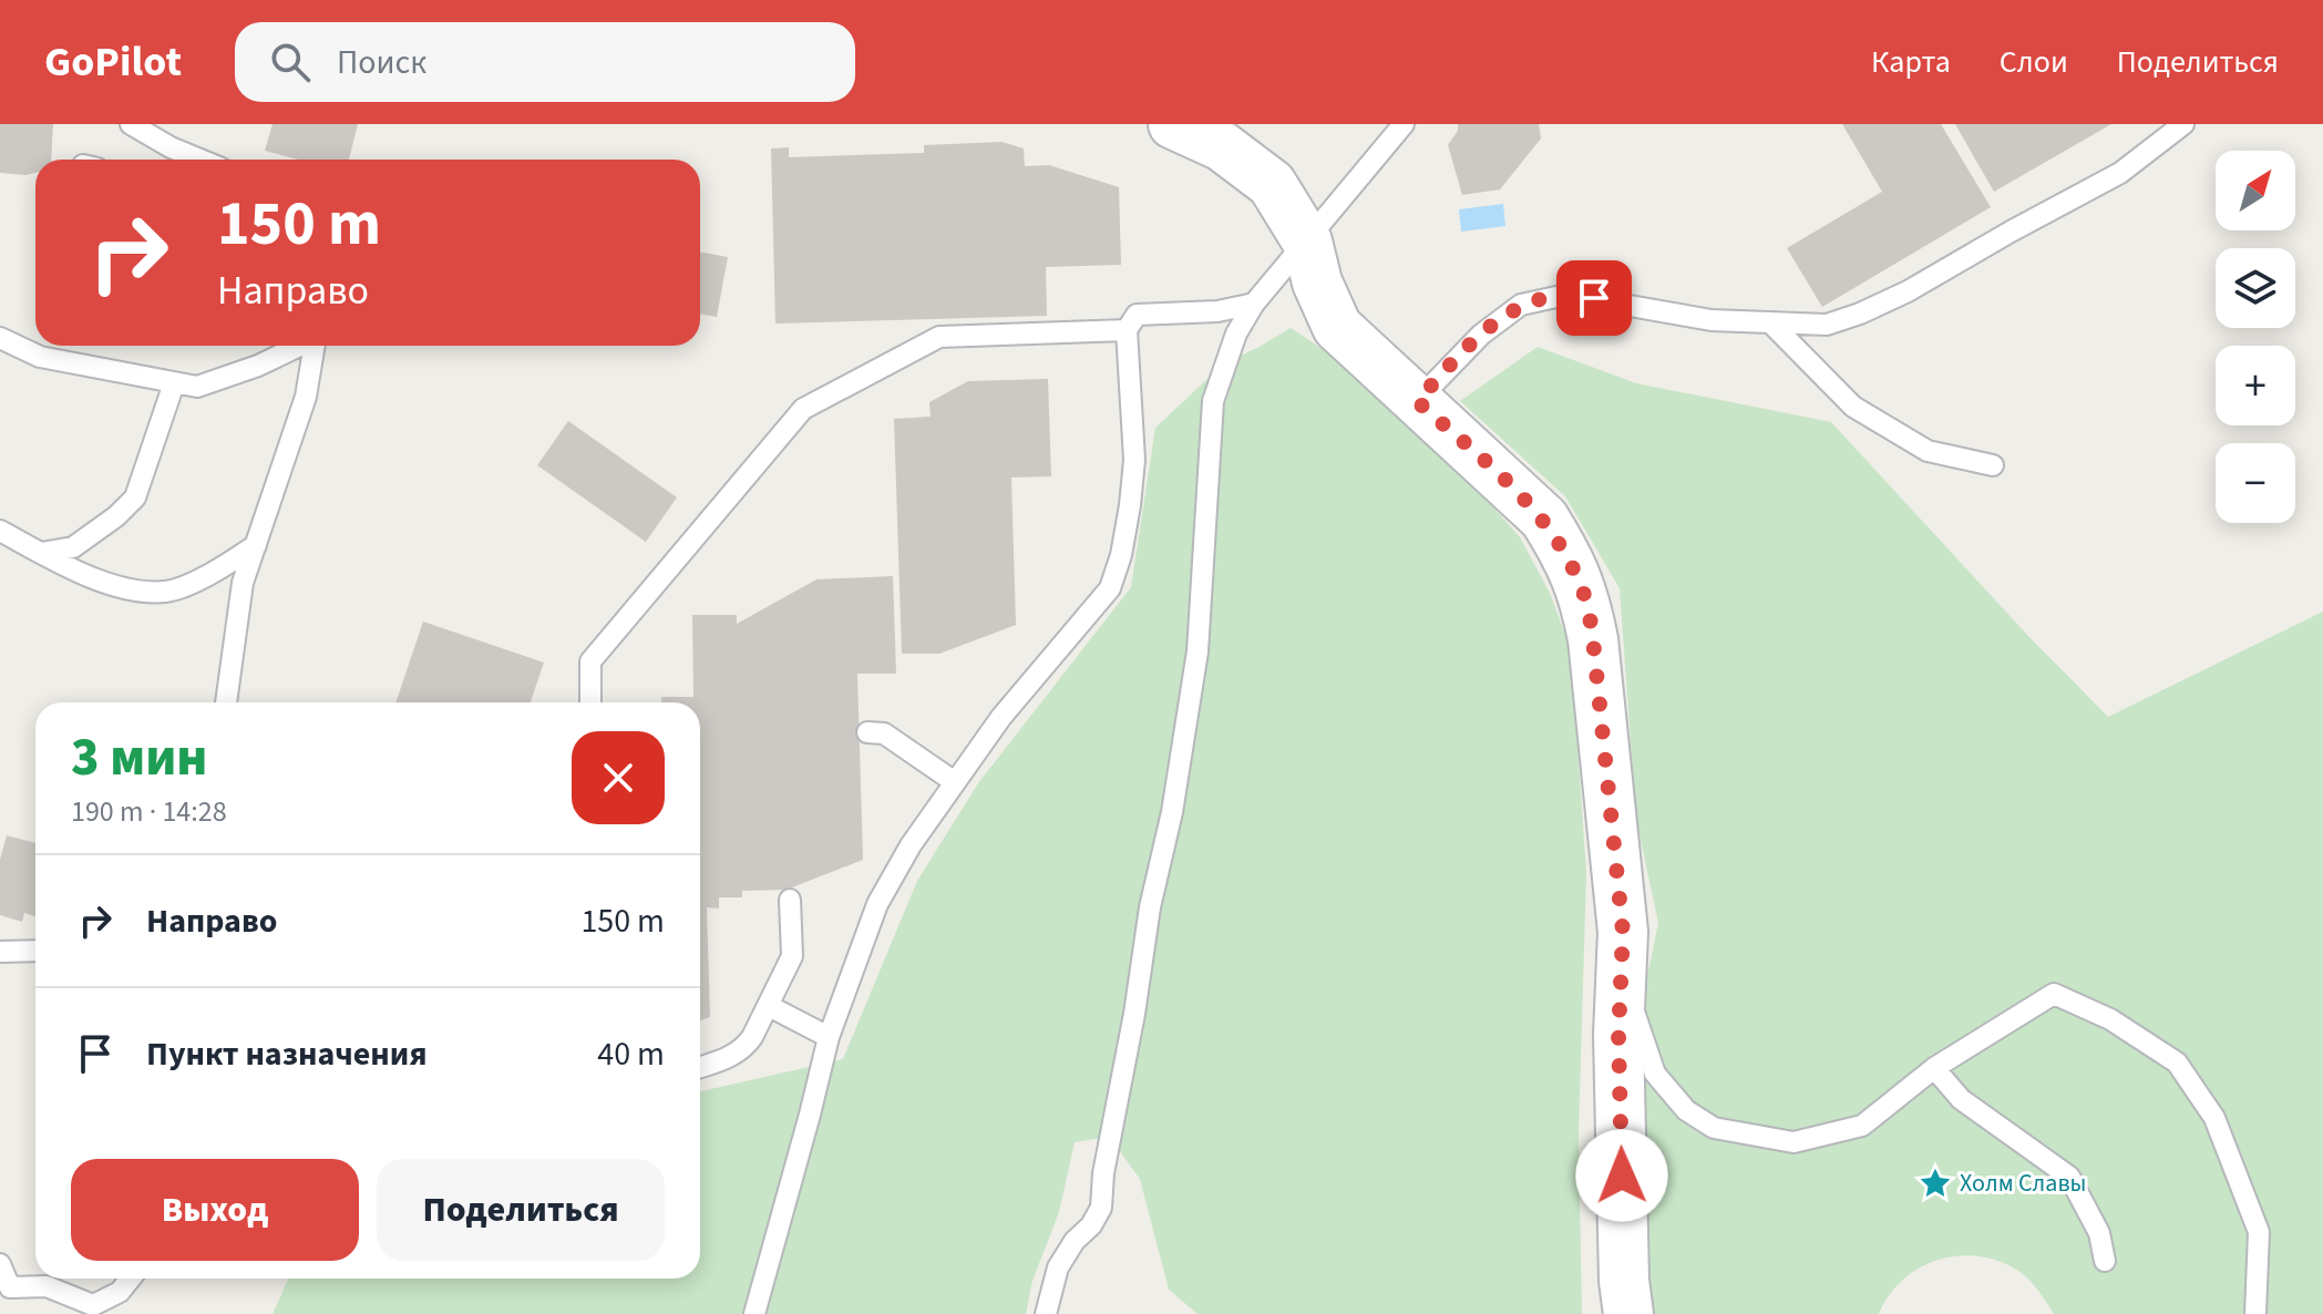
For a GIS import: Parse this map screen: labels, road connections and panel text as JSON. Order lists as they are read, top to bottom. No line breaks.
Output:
{"places":{"place":["Холм Славы"]},"north":"top right","page":{"header":"GoPilot","search":"Поиск","nav":["Карта","Слои","Поделиться"],"map_buttons":["+","−"],"turn":["150 m","Направо"],"heading":["3 мин","190 m · 14:28"],"list":[{"name":"Направо","value":"150 m"},{"name":"Пункт назначения","value":"40 m"}],"buttons":["Выход","Поделиться"]}}
